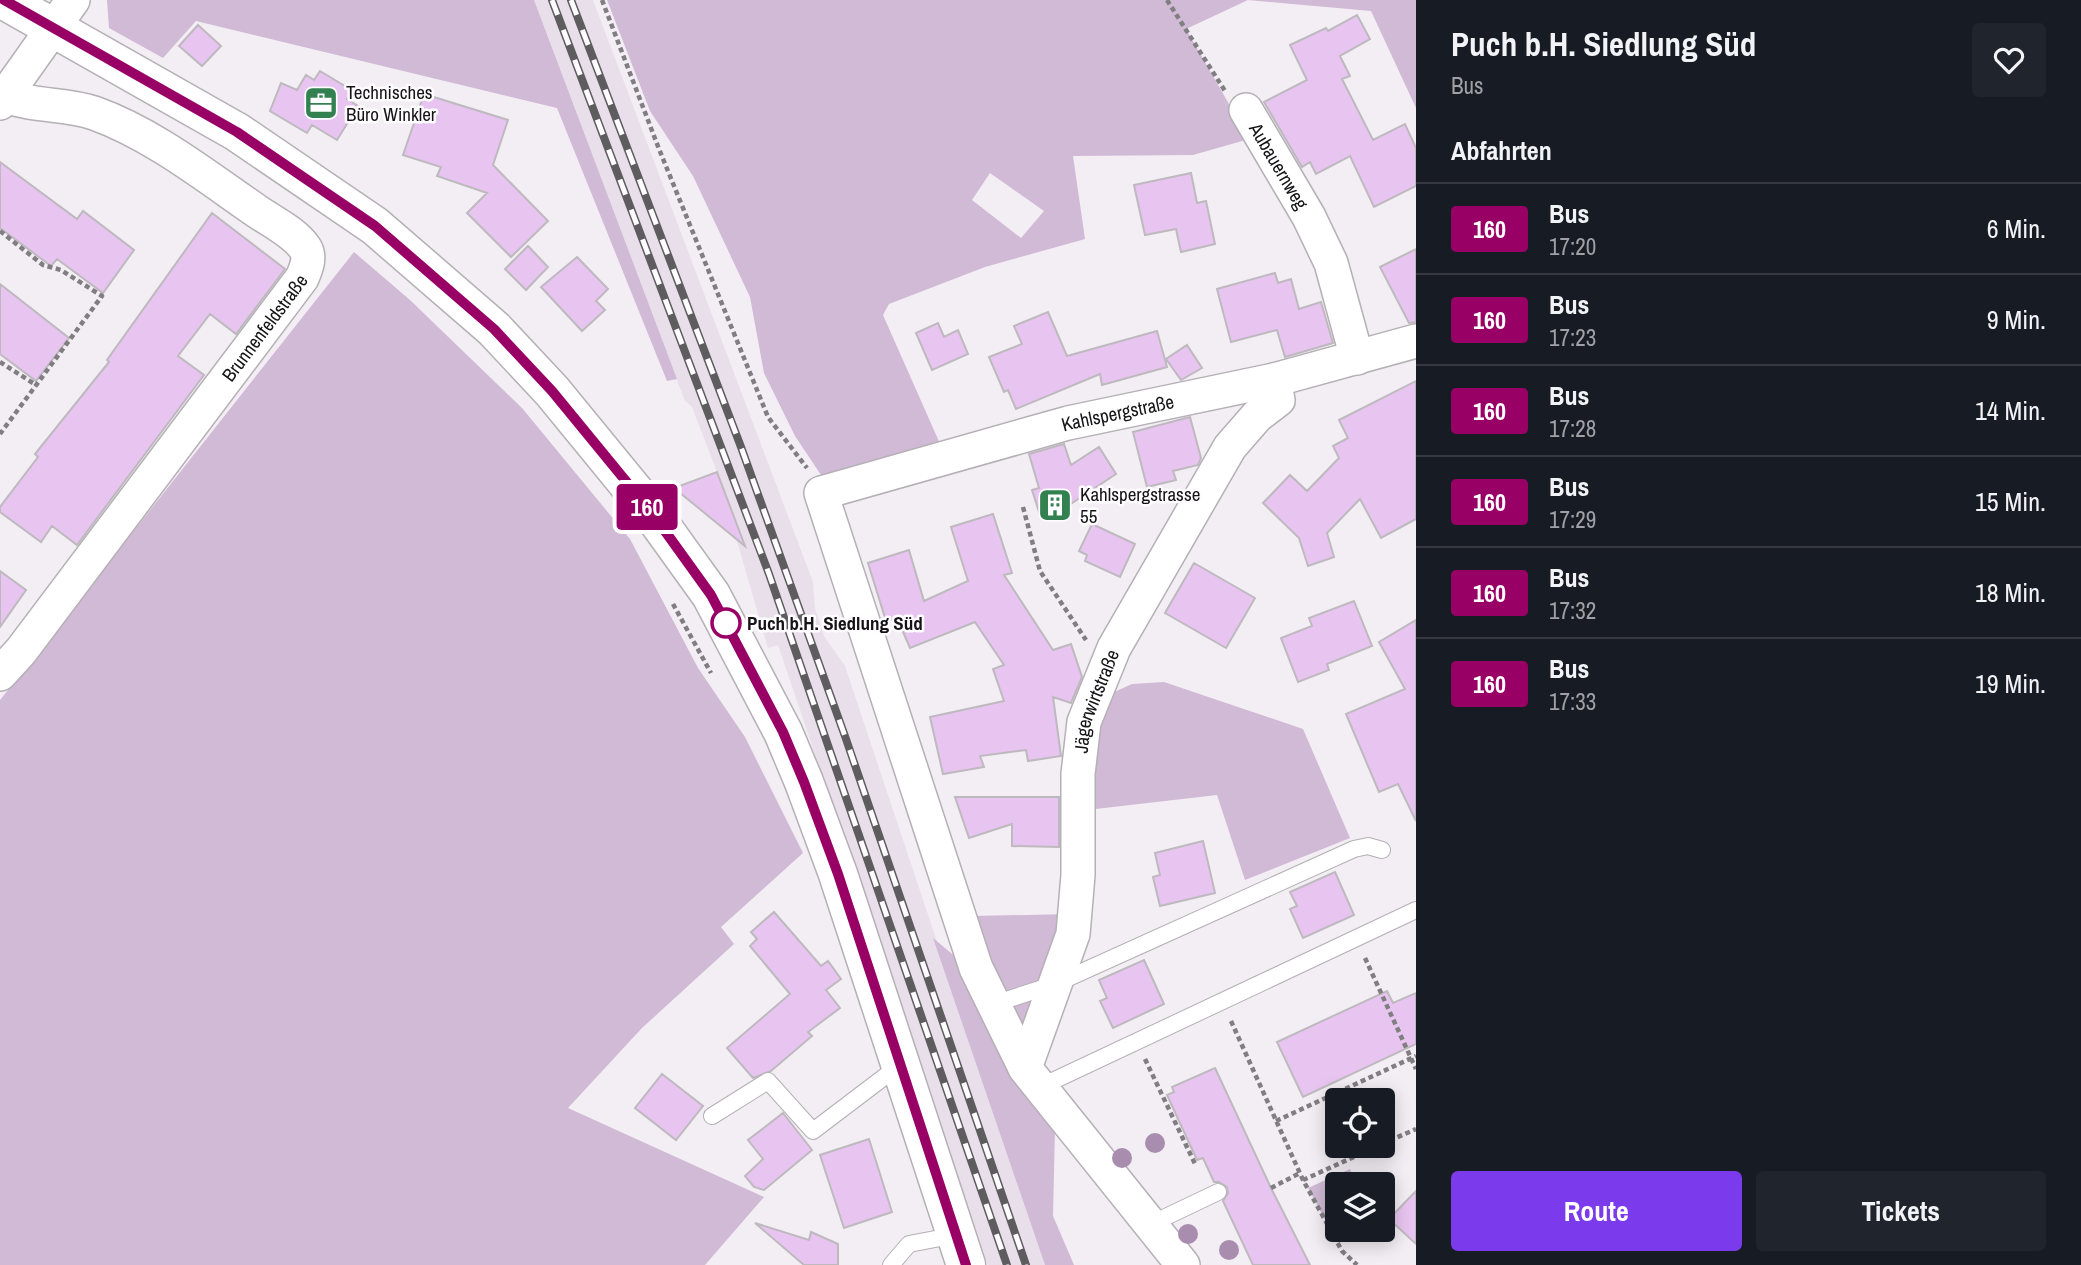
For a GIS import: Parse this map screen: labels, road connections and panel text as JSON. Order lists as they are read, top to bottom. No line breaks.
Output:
{"streets":{"street":["Aubauernweg","Brunnenfeldstraße","Kahlspergstraße","Jägerwirtstraße"]},"crossings":[["Aubauernweg","Kahlspergstraße"],["Kahlspergstraße","Jägerwirtstraße"]],"places":{"office":["Technisches Büro Winkler"],"building":["Kahlspergstrasse 55"],"other":["Puch b.H. Siedlung Süd"]},"lines":["bus line 160"],"page":{"on_map":"160","heading":[["Puch b.H. Siedlung Süd","Bus"],"Abfahrten"],"list":[{"mark":"160","name":"Bus","note":"17:20","value":"6 Min."},{"mark":"160","name":"Bus","note":"17:23","value":"9 Min."},{"mark":"160","name":"Bus","note":"17:28","value":"14 Min."},{"mark":"160","name":"Bus","note":"17:29","value":"15 Min."},{"mark":"160","name":"Bus","note":"17:32","value":"18 Min."},{"mark":"160","name":"Bus","note":"17:33","value":"19 Min."}],"buttons":["Route","Tickets"]}}
